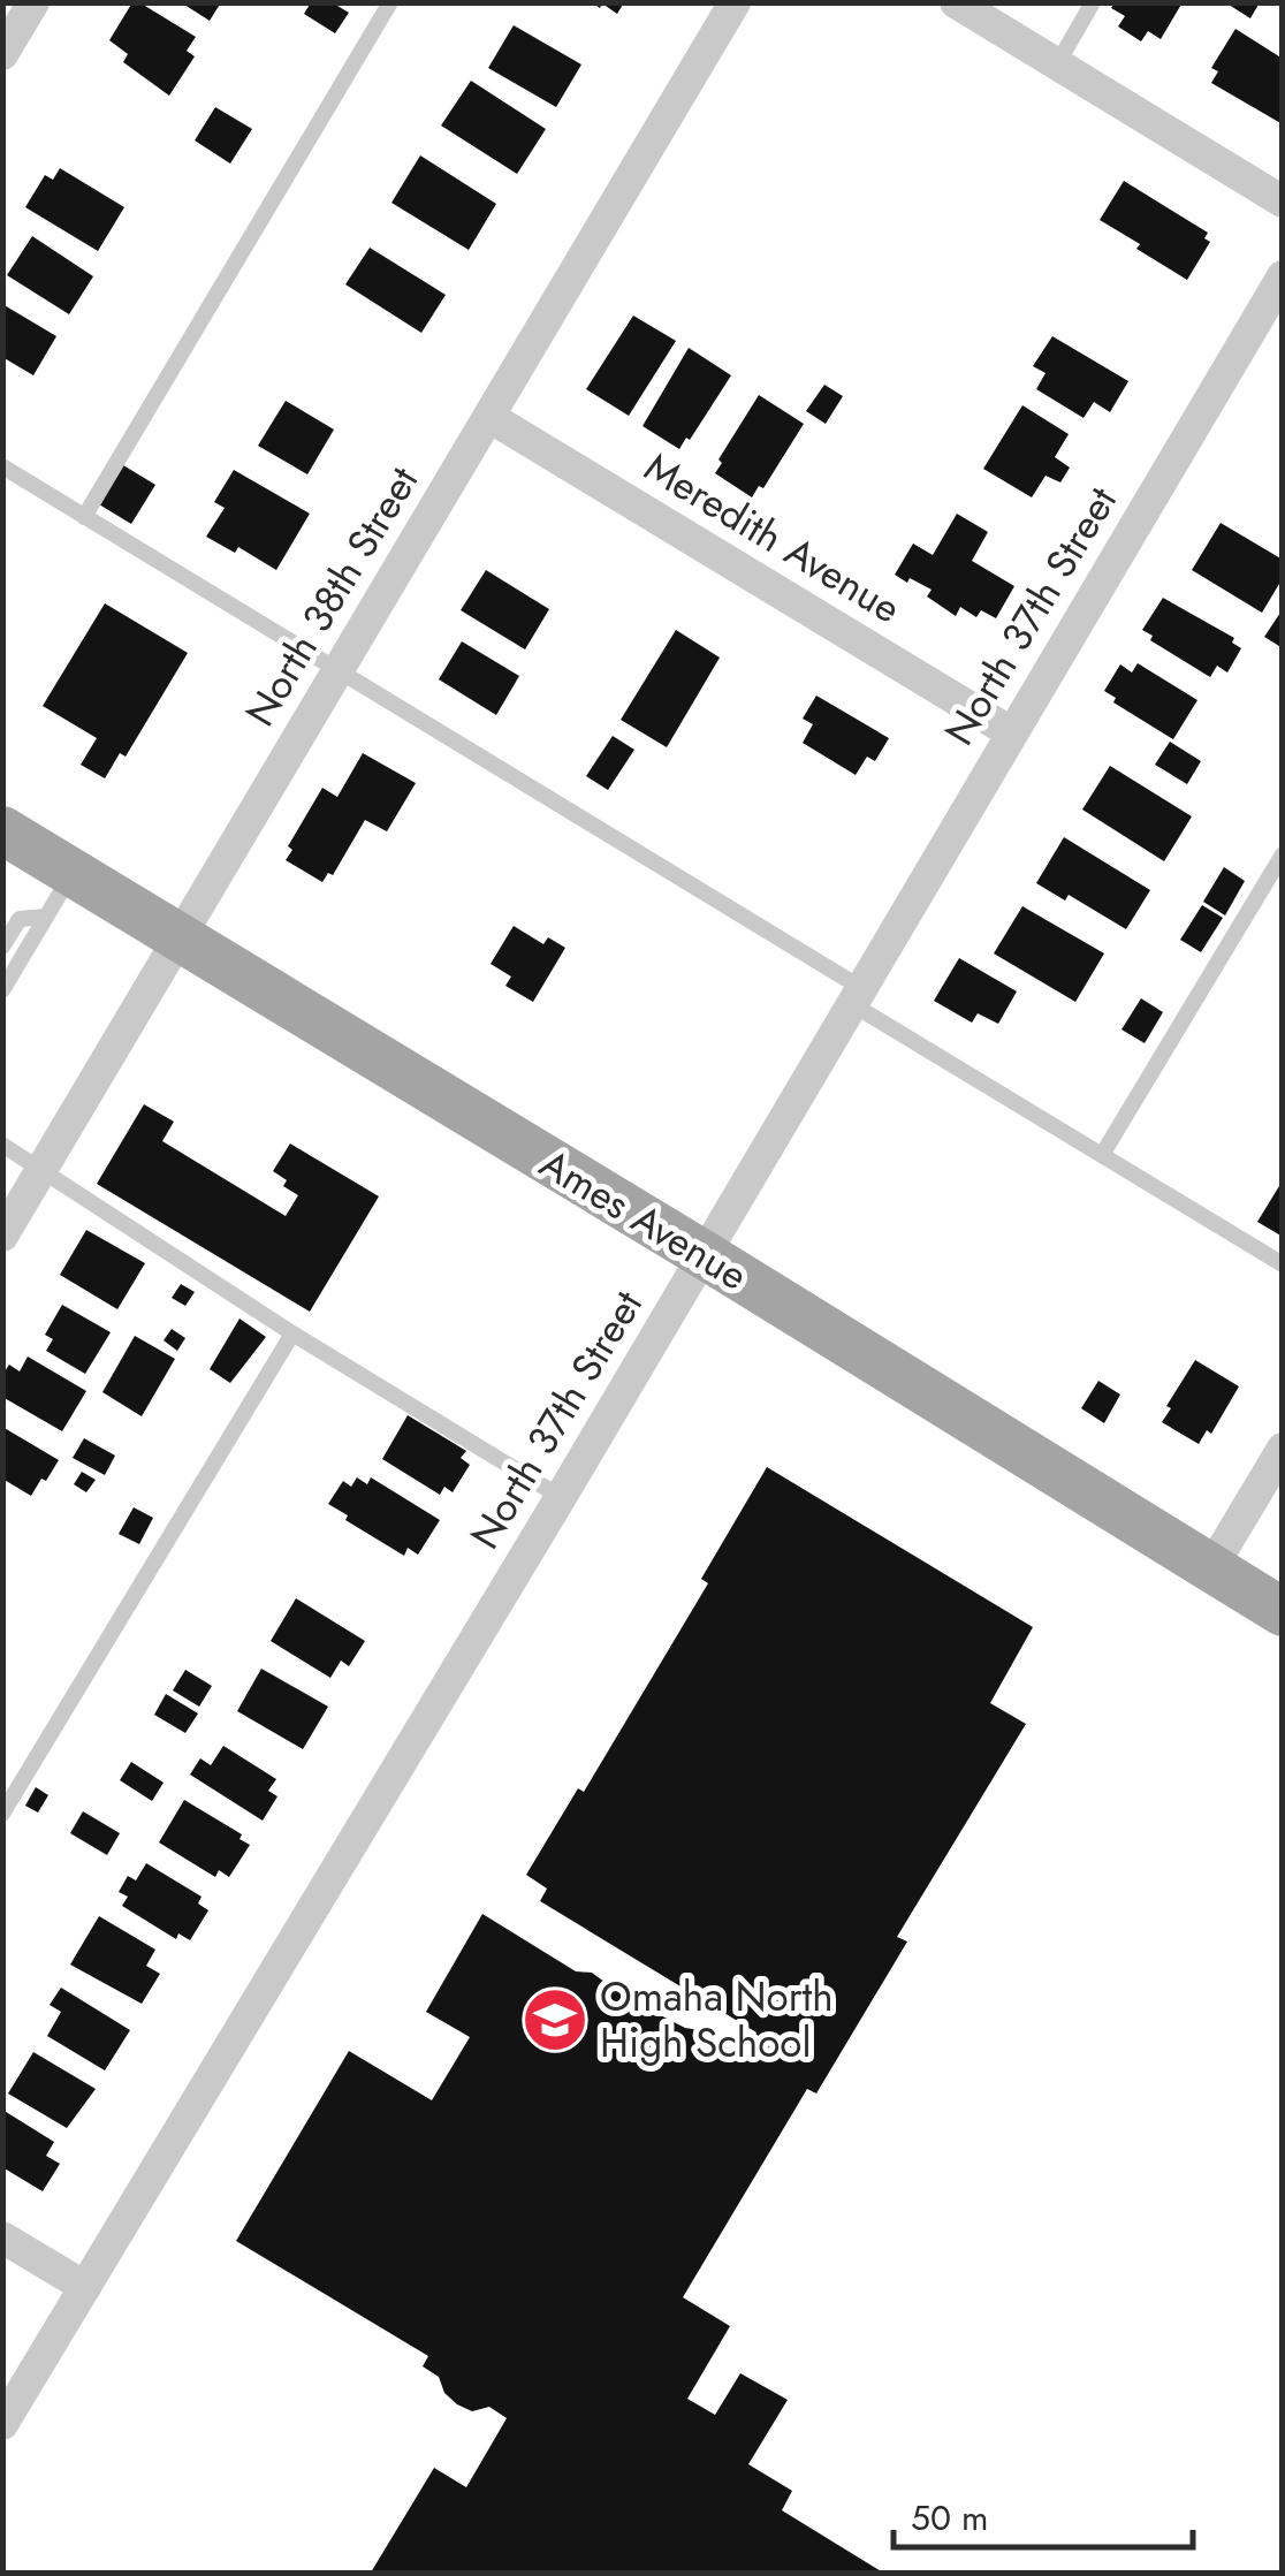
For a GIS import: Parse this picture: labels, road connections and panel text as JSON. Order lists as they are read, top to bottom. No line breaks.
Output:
{"streets":{"main road":["Ames Avenue"],"street":["Meredith Avenue","North 38th Street","North 37th Street"]},"crossings":[["Meredith Avenue","North 38th Street"],["Meredith Avenue","North 37th Street"],["North 38th Street","Ames Avenue"],["North 37th Street","Ames Avenue"]],"places":{"school or university":["Omaha North High School"]},"scale_bar":"50 m"}
